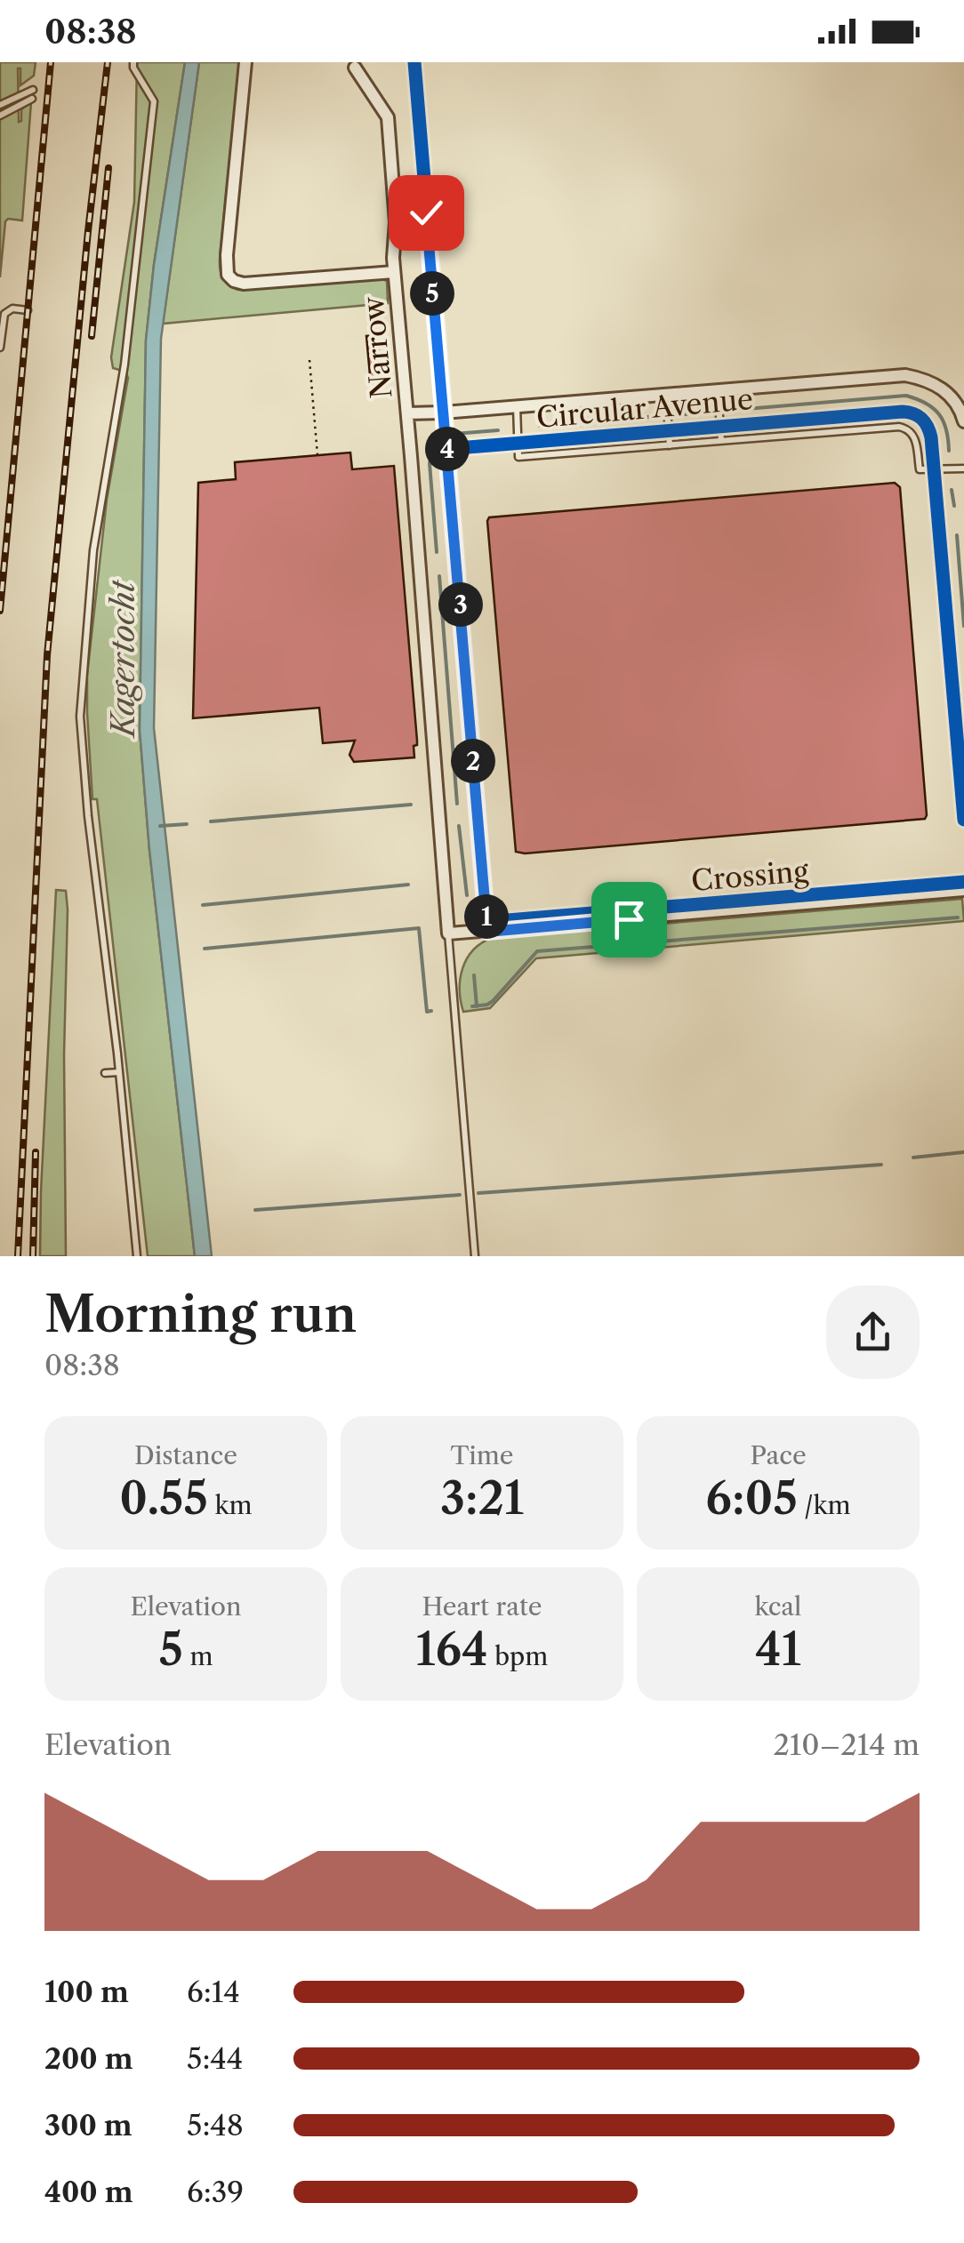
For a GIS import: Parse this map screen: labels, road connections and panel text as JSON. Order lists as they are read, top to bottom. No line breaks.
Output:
{"streets":{"street":["Narrow","Circular Avenue","Crossing"]},"crossings":[["Narrow","Circular Avenue"]],"water":["Kagertocht"],"page":{"status":"08:38","pins":["5","4","3","2","1"],"heading":["Morning run","08:38"],"stats":[["Distance","0.55 km"],["Time","3:21"],["Pace","6:05 /km"],["Elevation","5 m"],["Heart rate","164 bpm"],["kcal","41"]],"chart":["Elevation","210–214 m"],"list":[{"name":"100 m","note":"6:14"},{"name":"200 m","note":"5:44"},{"name":"300 m","note":"5:48"},{"name":"400 m","note":"6:39"}]}}
